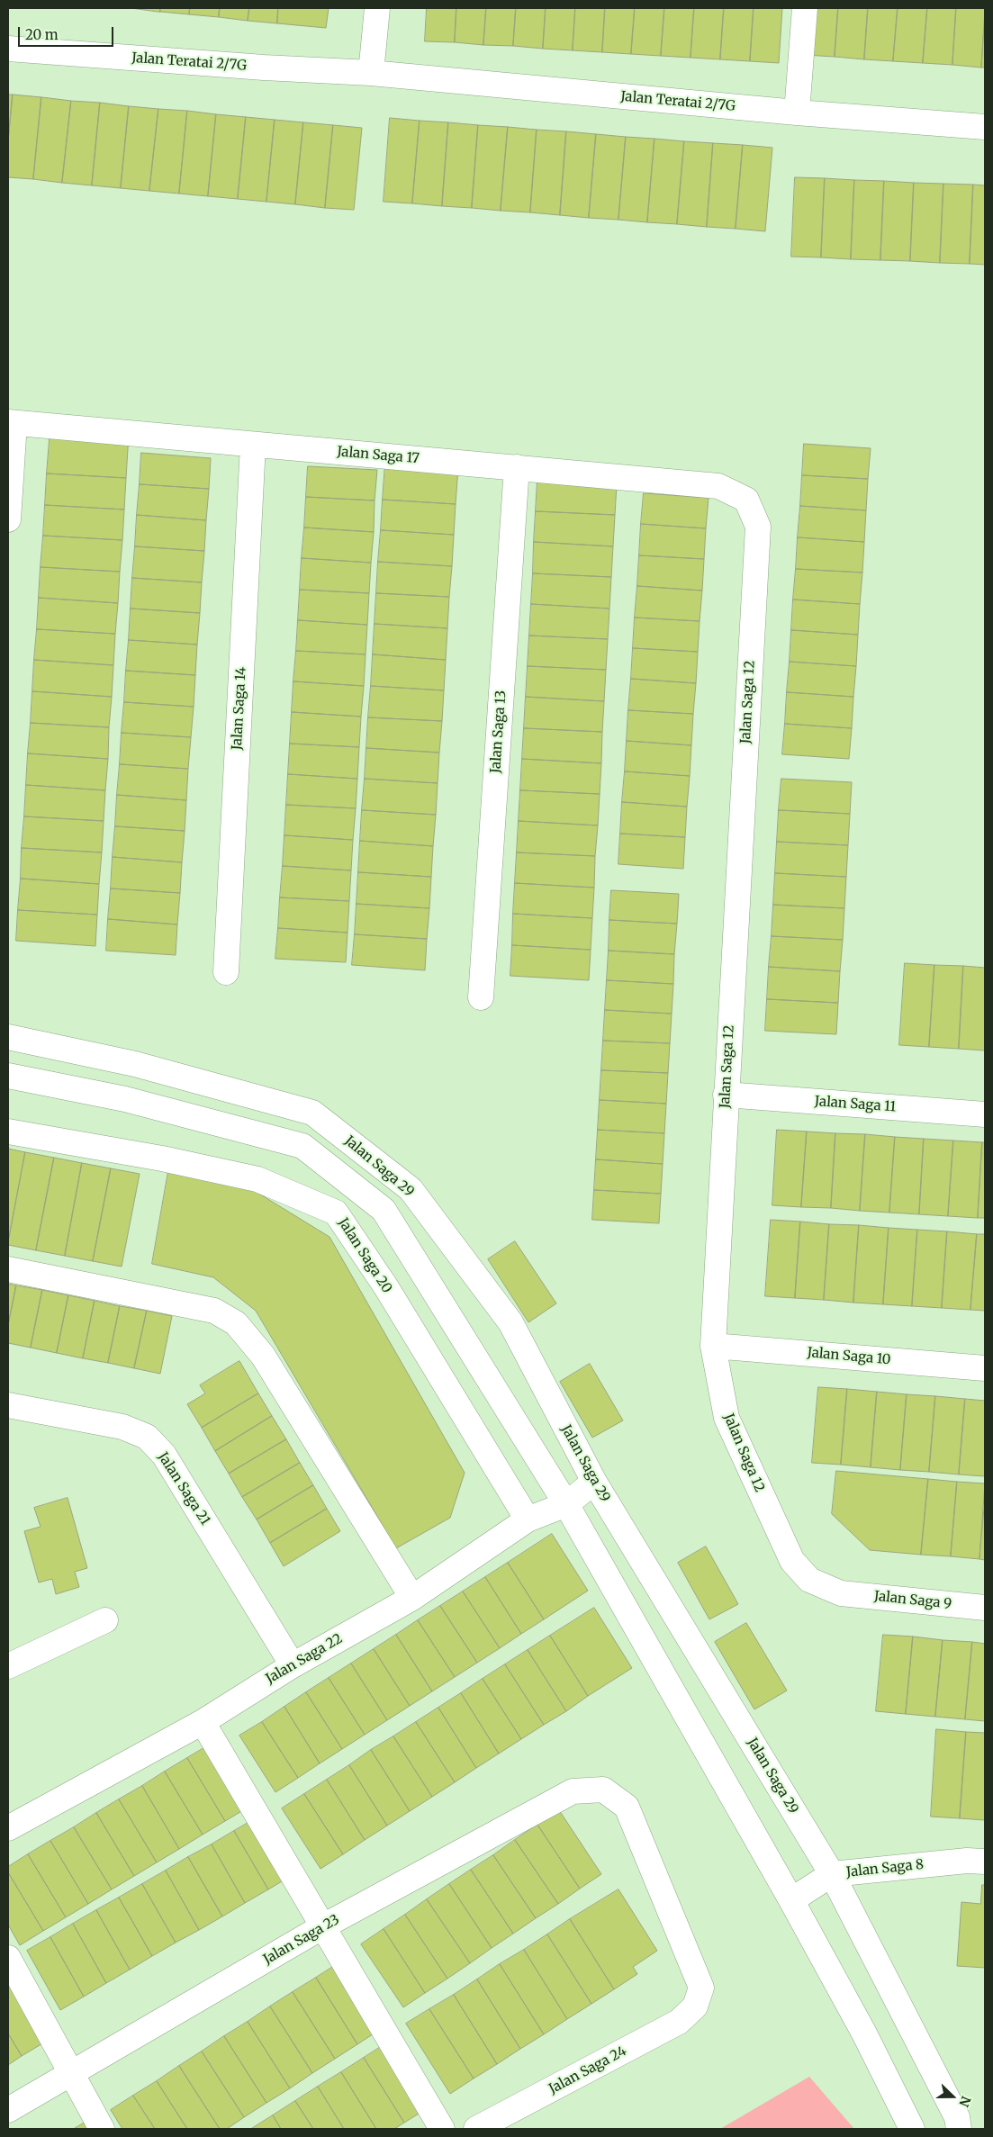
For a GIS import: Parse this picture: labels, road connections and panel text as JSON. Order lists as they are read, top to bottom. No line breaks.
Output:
{"streets":{"street":["Jalan Teratai 2/7G","Jalan Saga 17","Jalan Saga 12","Jalan Saga 14","Jalan Saga 13","Jalan Saga 11","Jalan Saga 29","Jalan Saga 20","Jalan Saga 10","Jalan Saga 21","Jalan Saga 9","Jalan Saga 22","Jalan Saga 8","Jalan Saga 23","Jalan Saga 24"]},"crossings":[["Jalan Saga 17","Jalan Saga 12"],["Jalan Saga 17","Jalan Saga 14"],["Jalan Saga 17","Jalan Saga 13"],["Jalan Saga 12","Jalan Saga 11"],["Jalan Saga 12","Jalan Saga 10"],["Jalan Saga 12","Jalan Saga 9"],["Jalan Saga 29","Jalan Saga 22"],["Jalan Saga 29","Jalan Saga 8"],["Jalan Saga 20","Jalan Saga 22"],["Jalan Saga 21","Jalan Saga 22"],["Jalan Saga 23","Jalan Saga 24"]],"scale_bar":"20 m","north":"right"}
